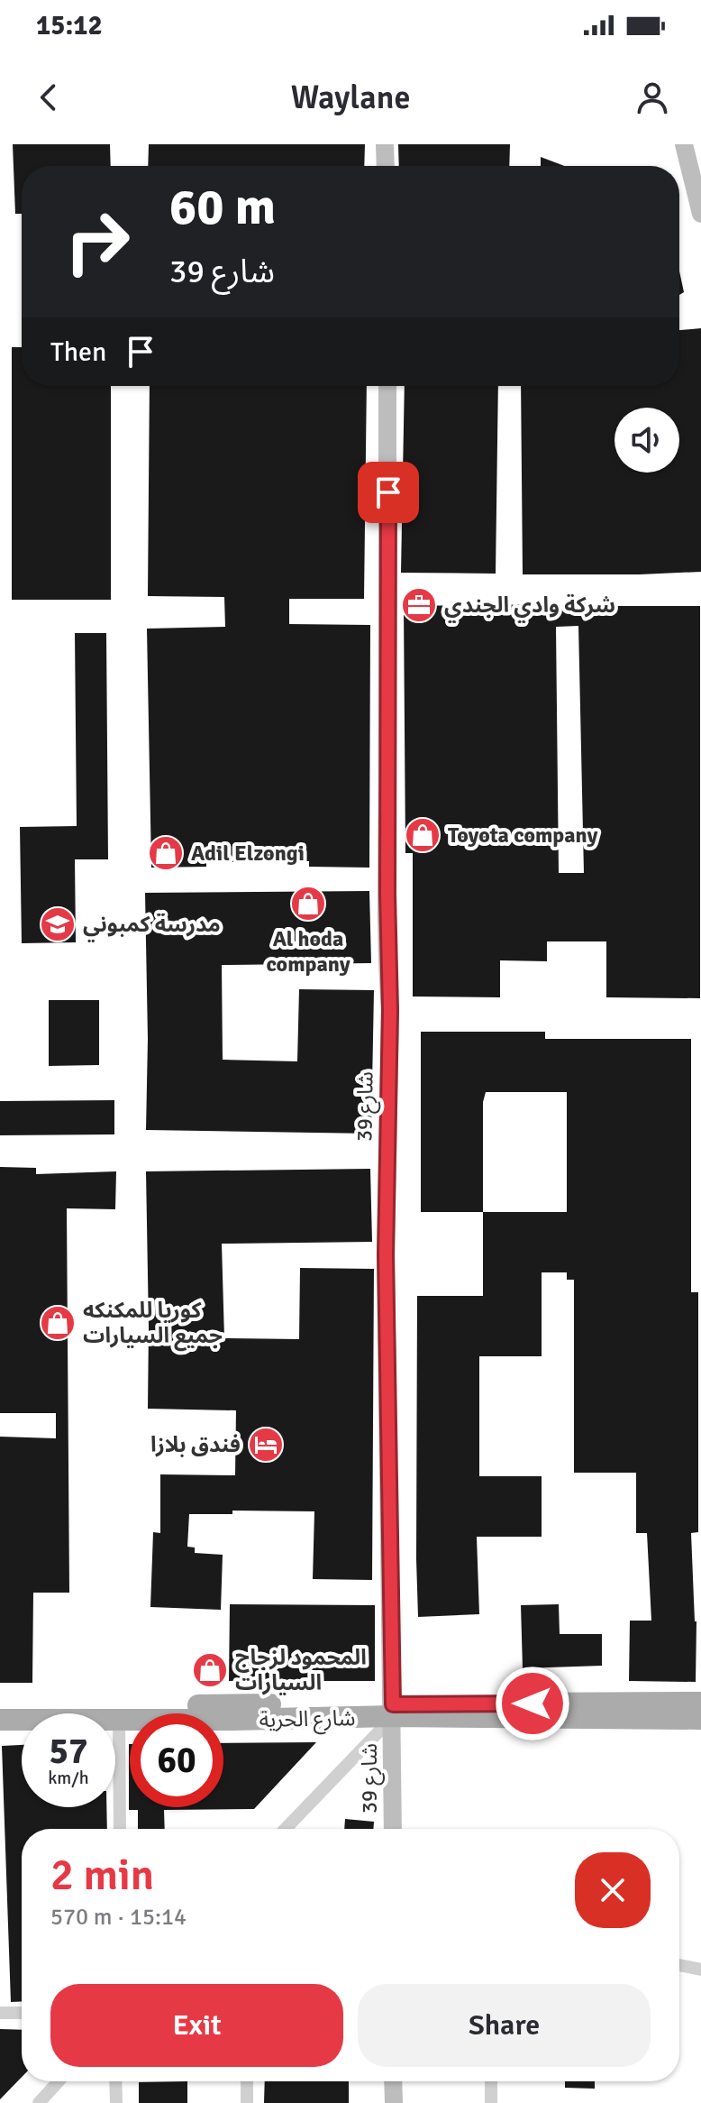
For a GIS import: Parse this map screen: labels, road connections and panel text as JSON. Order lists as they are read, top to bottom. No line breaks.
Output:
{"streets":{"main road":["شارع الحرية"],"street":["شارع 39"]},"crossings":[["شارع 39","شارع الحرية"]],"places":{"office":["شركة وادي الجندي"],"shop":["Toyota company","Adil Elzongi","Al hoda company","كوريا للمكنكه جميع السيارات","المحمود لزجاج السيارات"],"school or university":["مدرسة كمبوني"],"hotel":["فندق بلازا"]},"page":{"status":"15:12","header":"Waylane","turn":["60 m","شارع 39"],"then":"Then","speed":"57 km/h","limit":"60","heading":["2 min","570 m · 15:14"],"buttons":["Exit","Share"]}}
